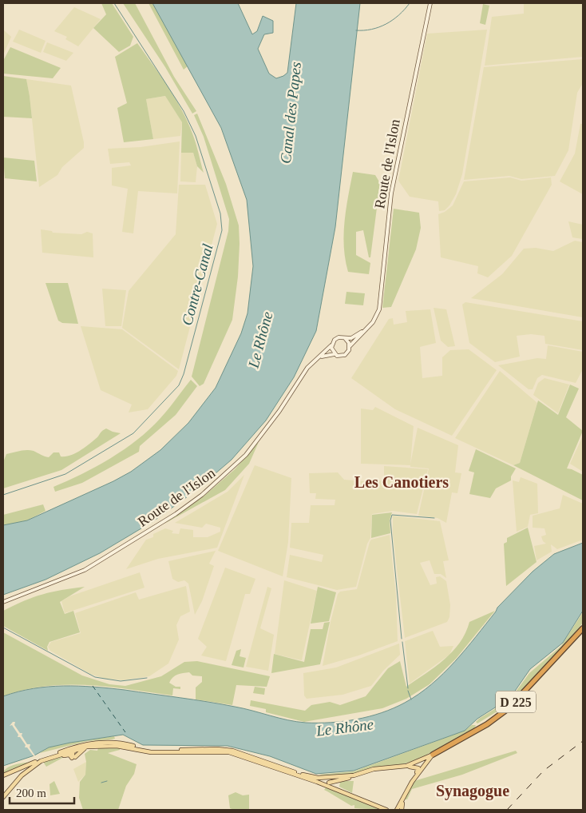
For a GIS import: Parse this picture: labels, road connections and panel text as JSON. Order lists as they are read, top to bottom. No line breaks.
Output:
{"streets":{"highway":["D 225"],"street":["Route de l'Islon"]},"districts":["Les Canotiers","Synagogue"],"water":["Canal des Papes","Contre-Canal","Le Rhône"],"scale_bar":"200 m"}
